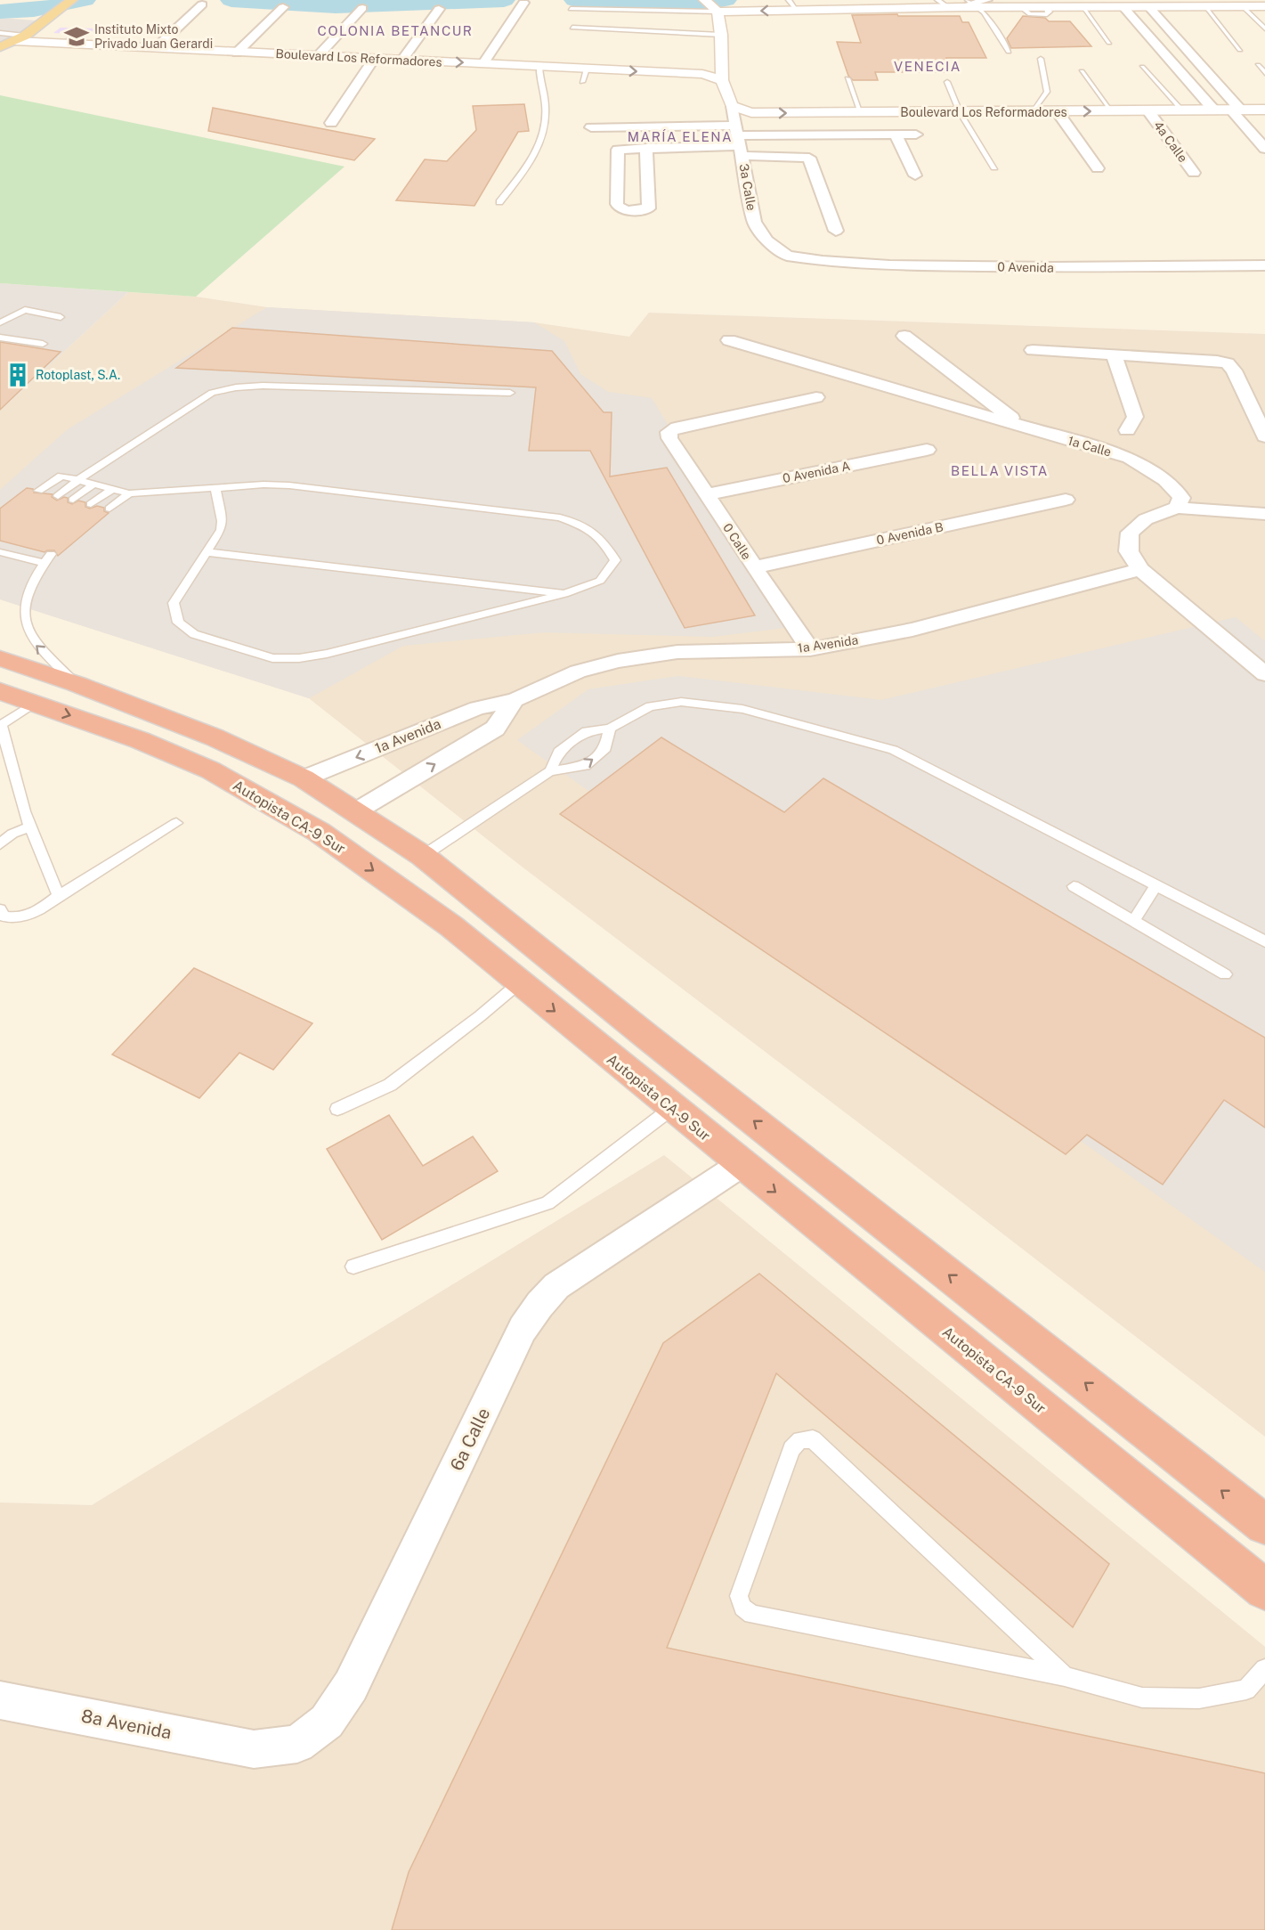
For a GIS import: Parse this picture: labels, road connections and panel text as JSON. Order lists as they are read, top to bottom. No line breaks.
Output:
{"streets":{"highway":["Autopista CA-9 Sur"],"main road":["Boulevard Los Reformadores"],"street":["4a Calle","3a Calle","0 Avenida","1a Calle","0 Avenida A","0 Avenida B","0 Calle","1a Avenida","6a Calle","8a Avenida"]},"crossings":[["Boulevard Los Reformadores","4a Calle"],["Boulevard Los Reformadores","3a Calle"],["3a Calle","0 Avenida"],["0 Avenida A","0 Calle"],["0 Avenida B","0 Calle"],["0 Calle","1a Avenida"],["Autopista CA-9 Sur","6a Calle"],["6a Calle","8a Avenida"]],"districts":["COLONIA BETANCUR","VENECIA","MARÍA ELENA","BELLA VISTA"],"places":{"school or university":["Instituto Mixto Privado Juan Gerardi"],"building":["Rotoplast, S.A."]}}
